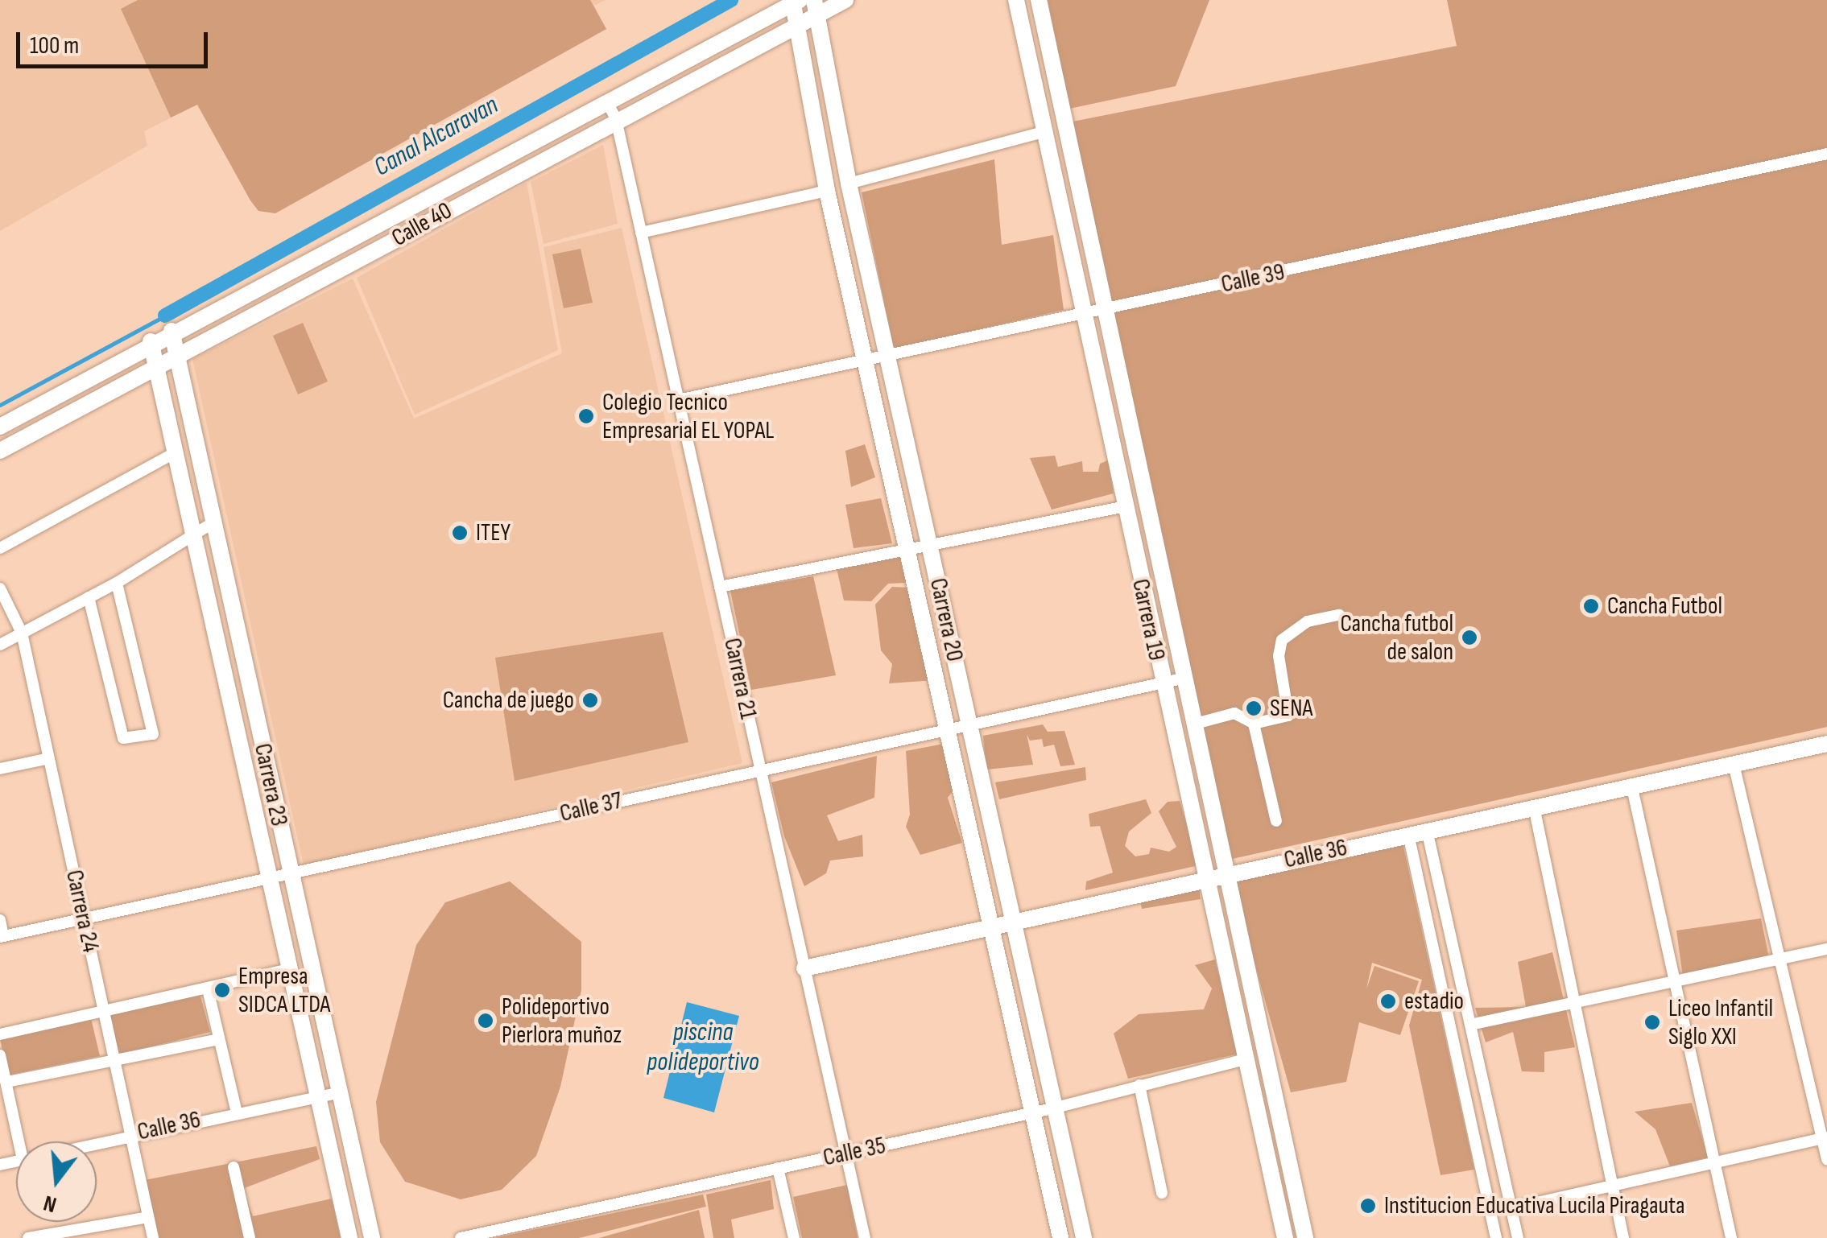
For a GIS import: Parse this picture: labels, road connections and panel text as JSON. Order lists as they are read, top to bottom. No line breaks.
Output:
{"streets":{"main road":["Calle 40","Carrera 20","Carrera 19","Carrera 23","Calle 36"],"street":["Calle 39","Carrera 21","Calle 37","Carrera 24","Calle 35"]},"crossings":[["Calle 40","Carrera 20"],["Calle 40","Carrera 21"],["Calle 40","Carrera 23"],["Calle 39","Carrera 20"],["Calle 39","Carrera 19"],["Calle 39","Carrera 21"],["Carrera 20","Calle 37"],["Carrera 20","Calle 36"],["Carrera 20","Calle 35"],["Carrera 19","Calle 37"],["Carrera 19","Calle 36"],["Carrera 19","Calle 35"],["Carrera 21","Calle 37"],["Carrera 21","Calle 36"],["Carrera 21","Calle 35"],["Carrera 23","Calle 37"],["Carrera 23","Calle 36"],["Calle 37","Carrera 24"],["Calle 36","Carrera 24"]],"water":["Canal Alcaravan","piscina polideportivo"],"places":["Colegio Tecnico Empresarial EL YOPAL","ITEY","Cancha Futbol","Cancha futbol de salon","Cancha de juego","SENA","Empresa SIDCA LTDA","estadio","Polideportivo Pierlora muñoz","Liceo Infantil Siglo XXI","Institucion Educativa Lucila Piragauta"],"scale_bar":"100 m","north":"bottom"}
